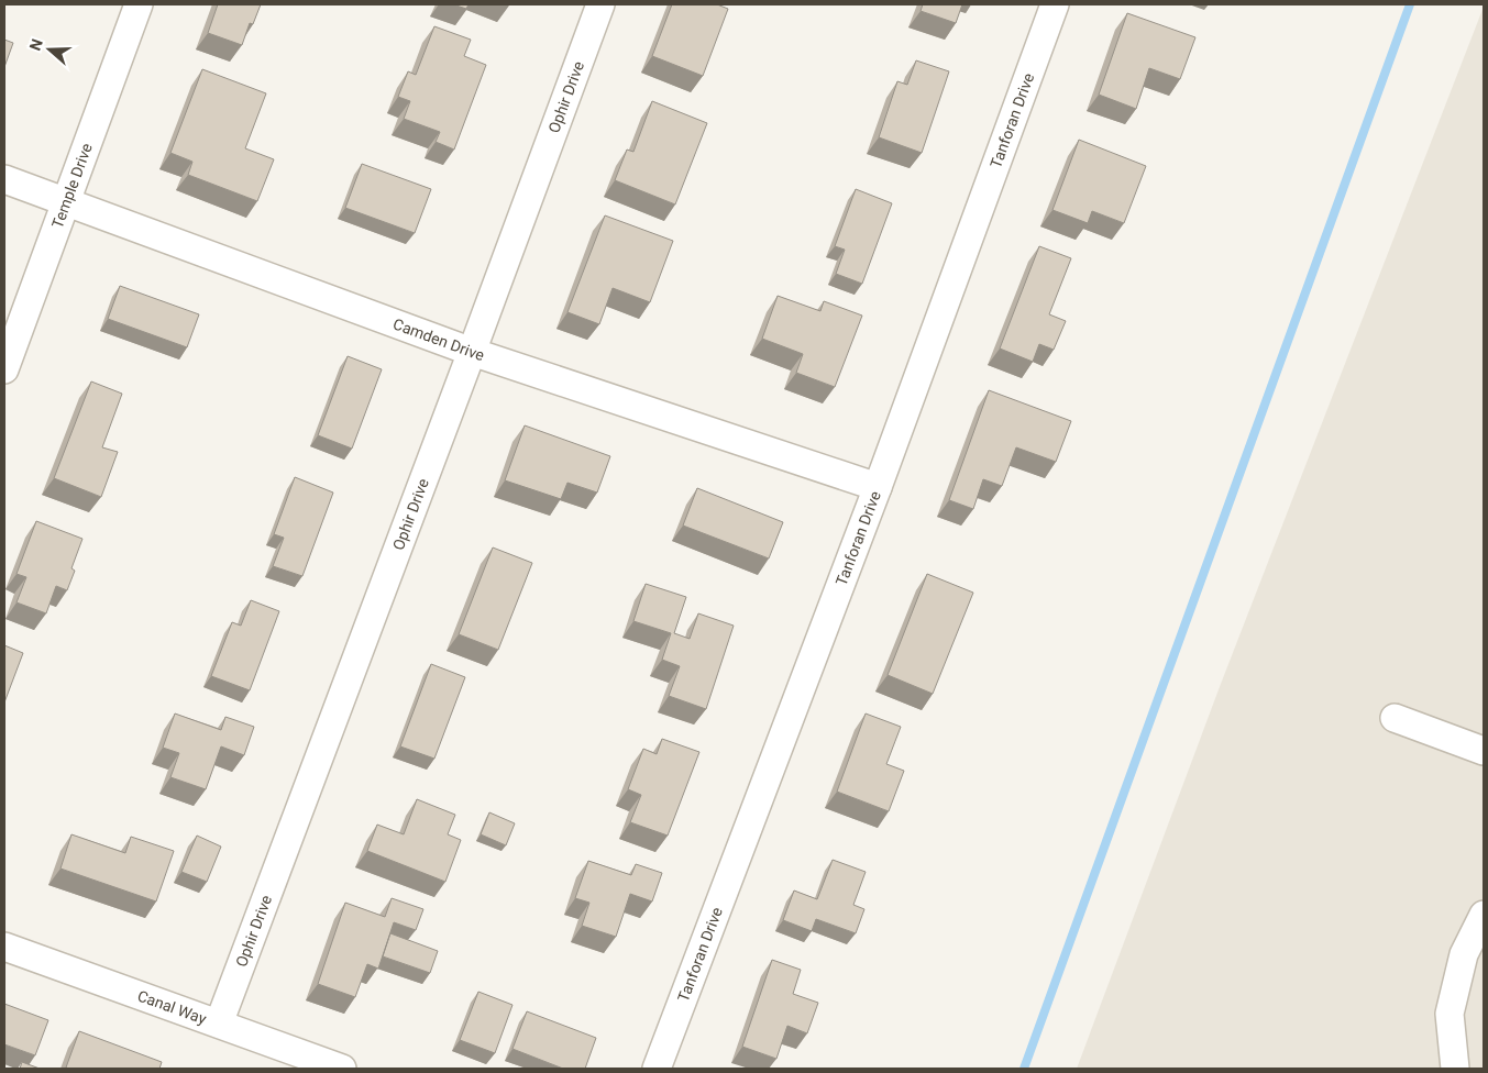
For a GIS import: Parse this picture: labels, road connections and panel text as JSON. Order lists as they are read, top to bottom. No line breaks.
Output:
{"streets":{"street":["Ophir Drive","Tanforan Drive","Temple Drive","Camden Drive","Canal Way"]},"crossings":[["Ophir Drive","Camden Drive"],["Ophir Drive","Canal Way"],["Tanforan Drive","Camden Drive"],["Temple Drive","Camden Drive"]],"north":"left"}
